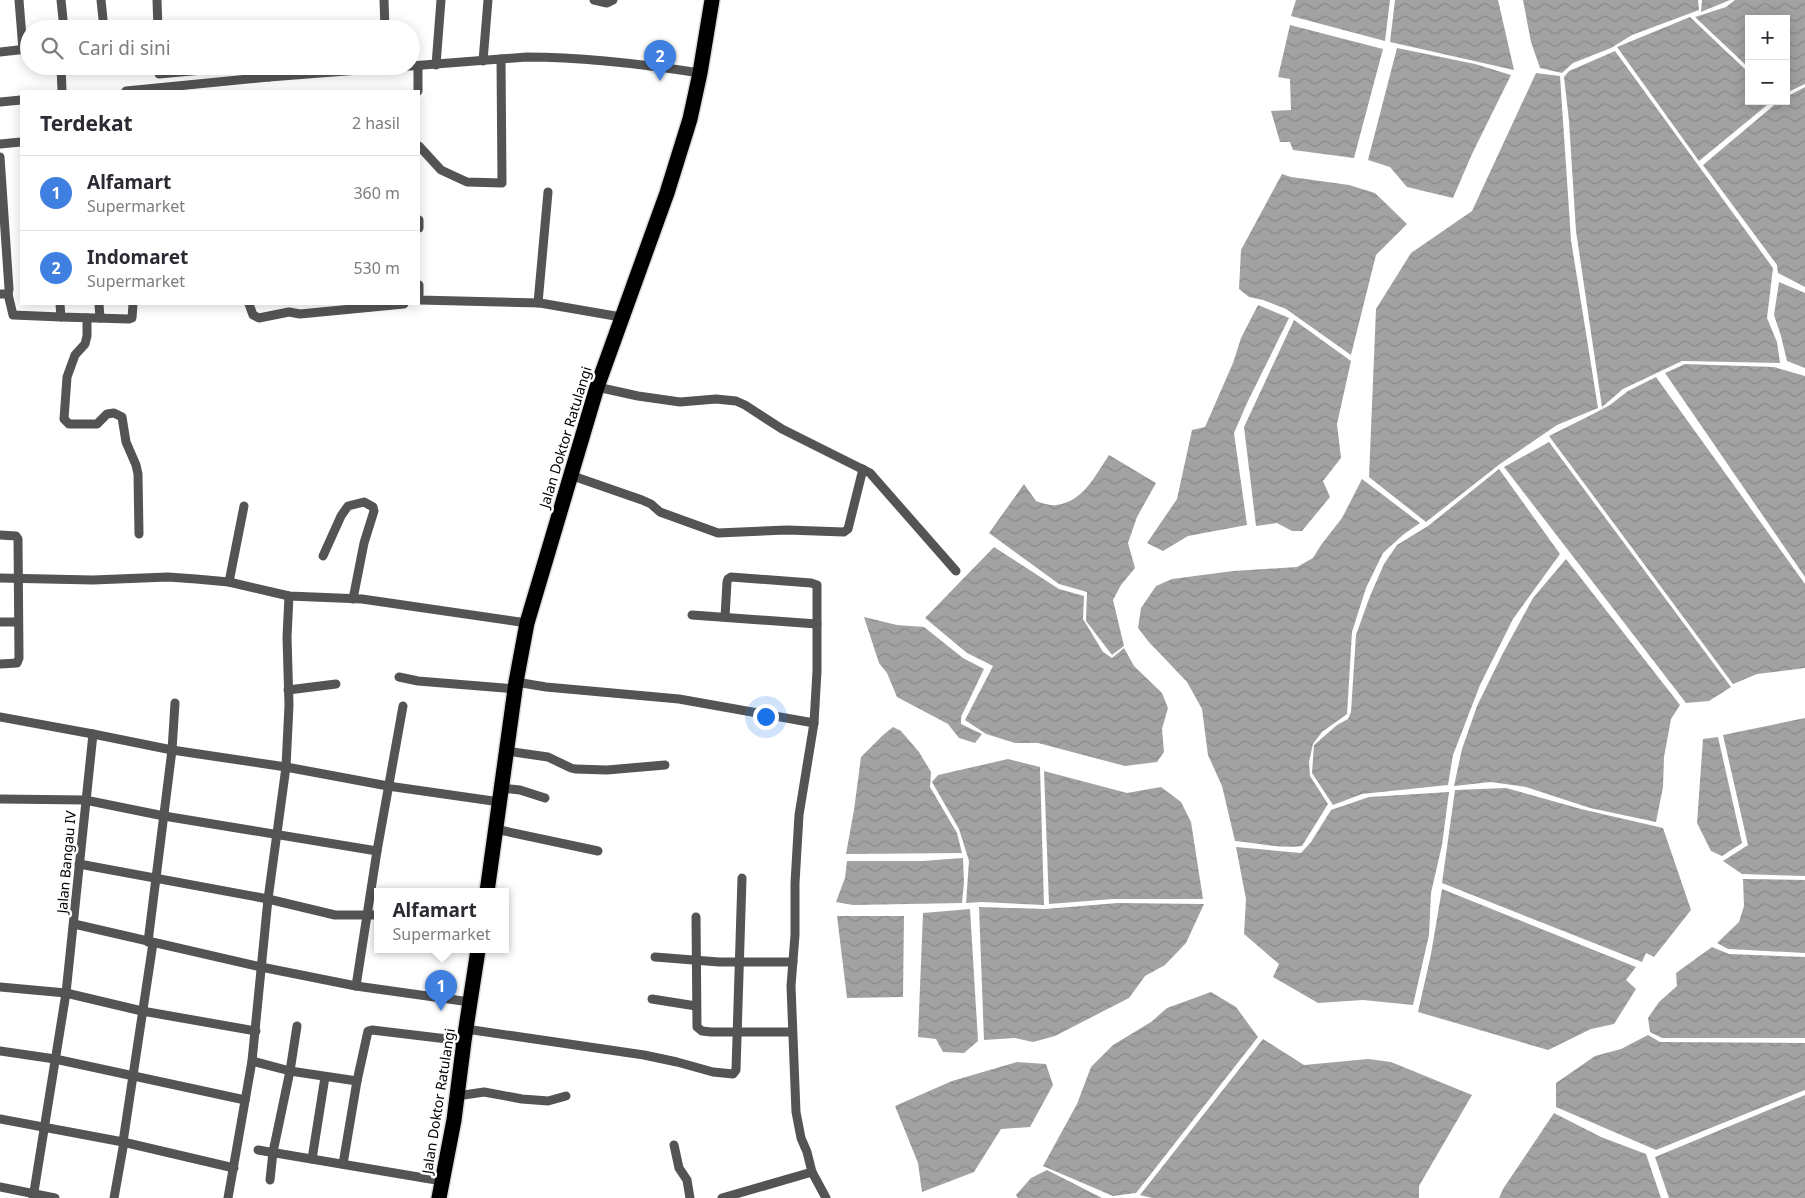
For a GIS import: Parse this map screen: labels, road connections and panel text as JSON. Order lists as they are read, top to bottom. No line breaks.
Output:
{"streets":{"highway":["Jalan Doktor Ratulangi"],"street":["Jalan Bangau IV"]},"page":{"map_buttons":["+","−"],"search":"Cari di sini","pins":["2","1"],"heading":["Terdekat","2 hasil"],"list":[{"mark":"1","name":"Alfamart","note":"Supermarket","value":"360 m"},{"mark":"2","name":"Indomaret","note":"Supermarket","value":"530 m"}],"popup":["Alfamart","Supermarket"]}}
